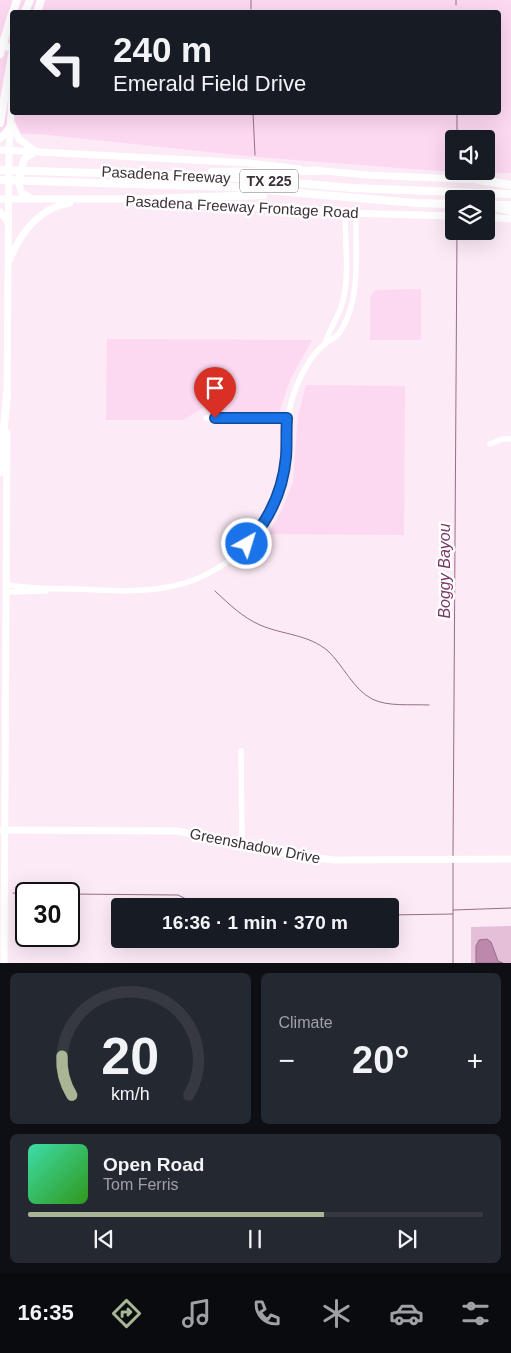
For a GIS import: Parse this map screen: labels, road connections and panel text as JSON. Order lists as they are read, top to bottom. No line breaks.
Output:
{"streets":{"highway":["Pasadena Freeway","TX 225"],"main road":["Pasadena Freeway Frontage Road","Greenshadow Drive"]},"water":["Boggy Bayou"],"page":{"turn":["240 m","Emerald Field Drive"],"limit":"30","trip":"16:36 · 1 min · 370 m","tile":"Climate","heat":["−","20°","+"],"song":["Open Road","Tom Ferris"],"tabs":"16:35","gauge":["20","km/h"]}}
